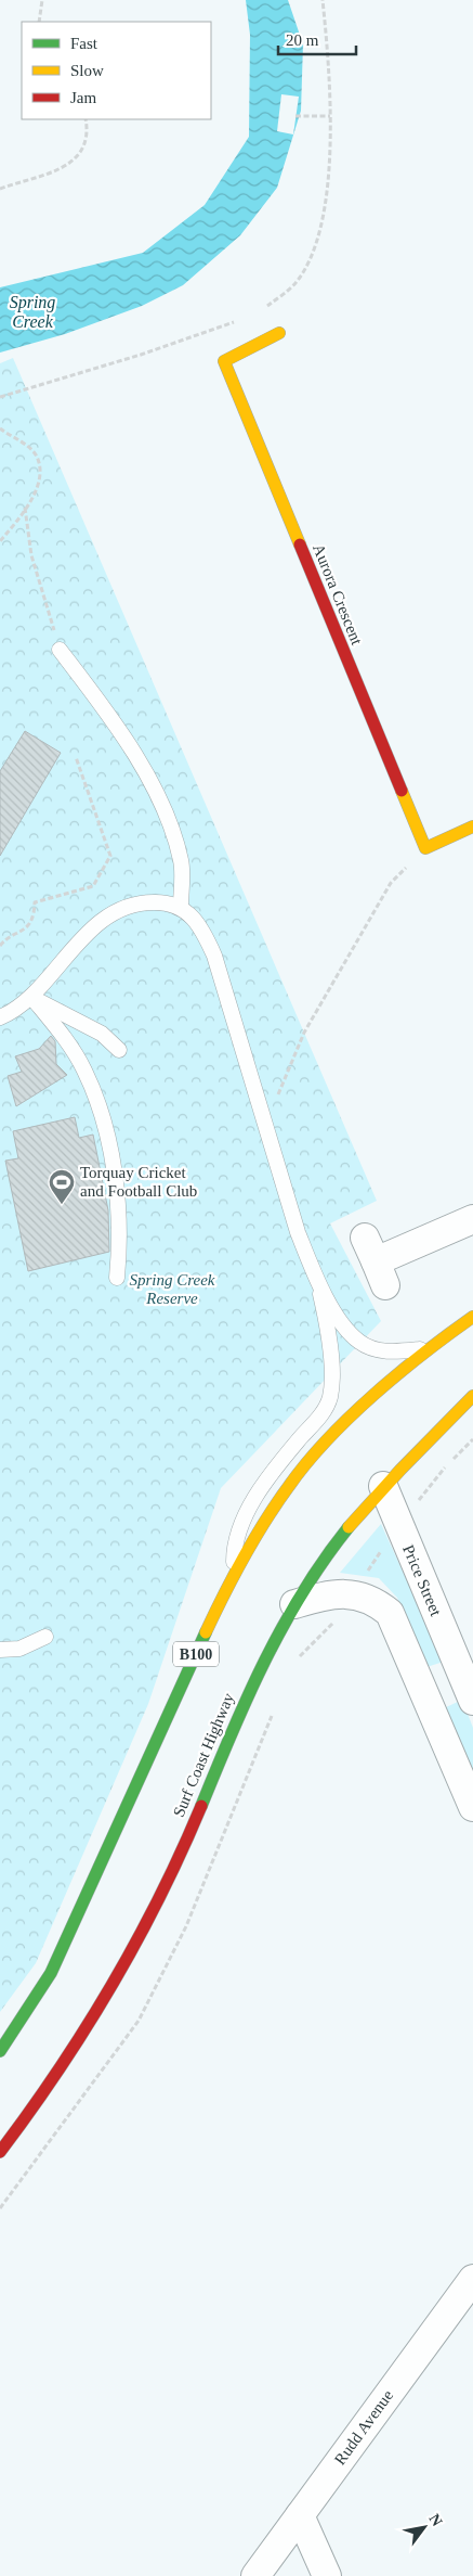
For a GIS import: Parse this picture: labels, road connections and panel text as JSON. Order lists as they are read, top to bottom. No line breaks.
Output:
{"streets":{"main road":["Aurora Crescent","B100","Surf Coast Highway"],"street":["Price Street","Rudd Avenue"]},"crossings":[["Price Street","Surf Coast Highway"]],"water":["Spring Creek"],"parks":["Spring Creek Reserve"],"places":{"sports":["Torquay Cricket and Football Club"]},"legend":["Fast","Slow","Jam"],"scale_bar":"20 m","north":"top right"}
